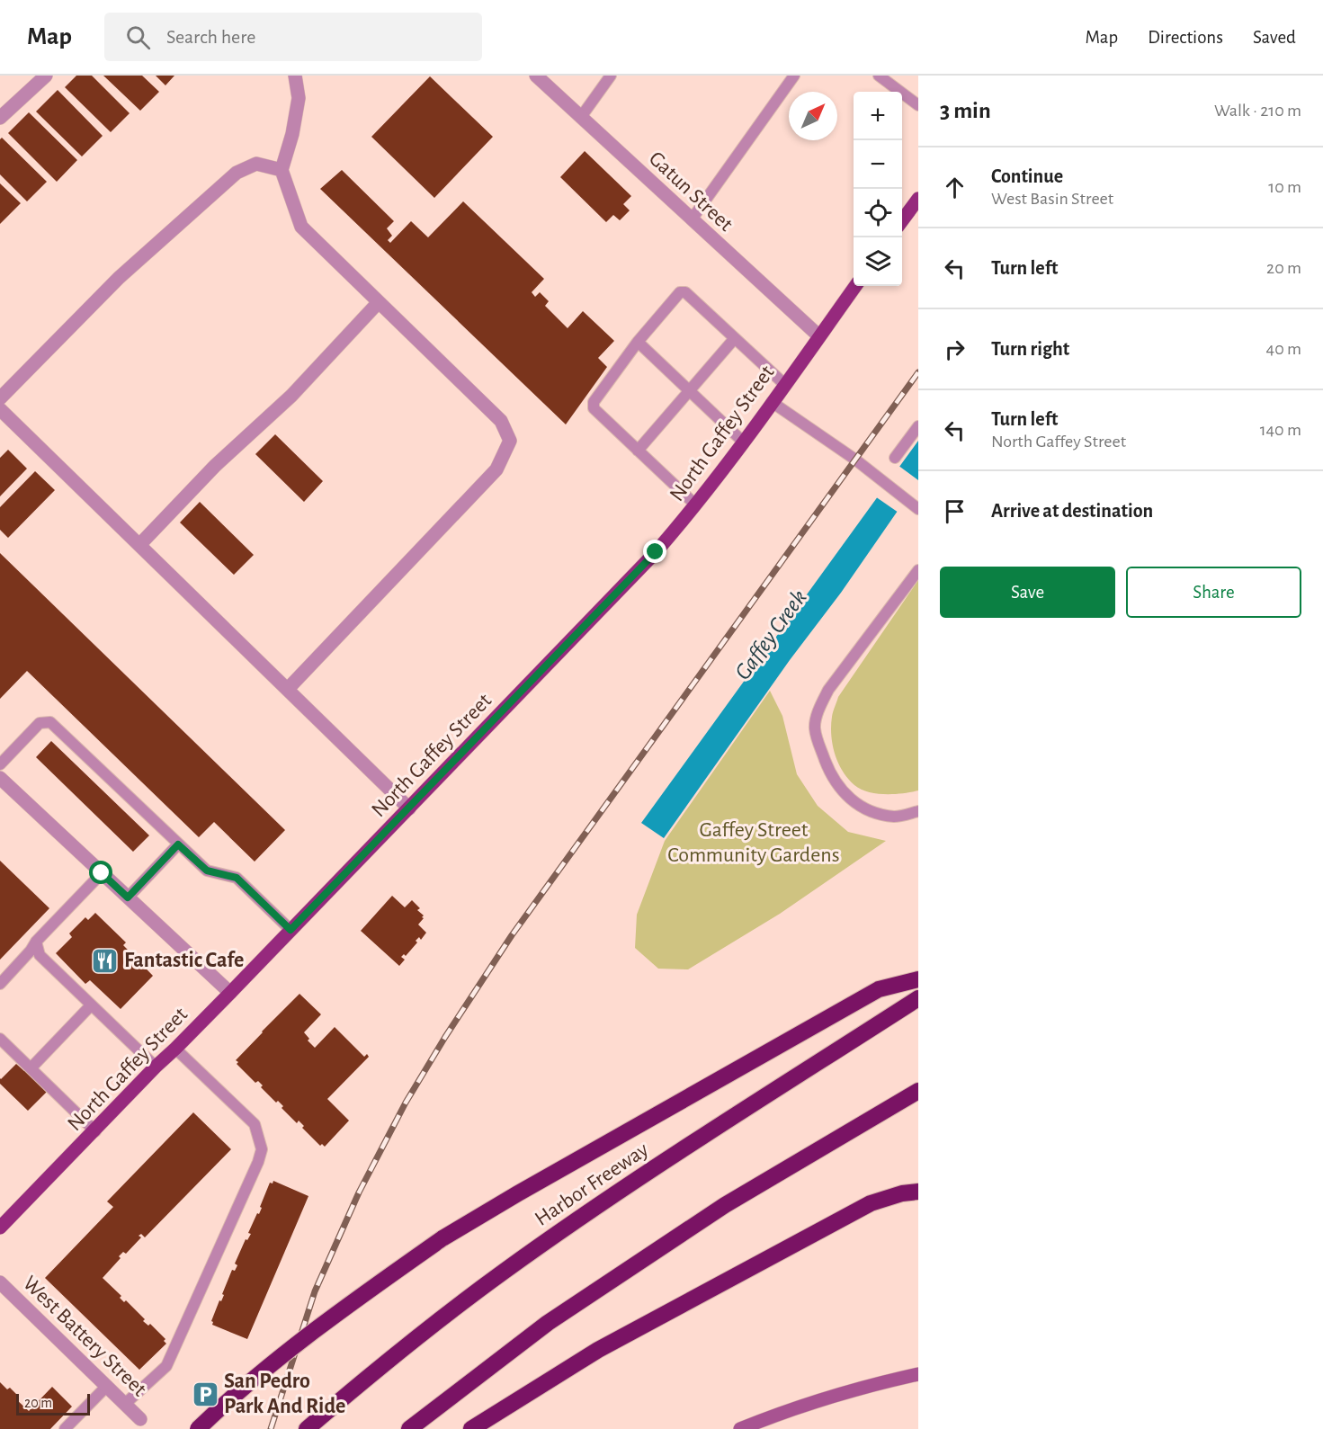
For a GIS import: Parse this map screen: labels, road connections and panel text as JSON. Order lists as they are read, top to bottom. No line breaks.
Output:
{"streets":{"highway":["Harbor Freeway"],"main road":["North Gaffey Street"],"street":["Gatun Street","West Battery Street"]},"crossings":[["Gatun Street","North Gaffey Street"]],"water":["Gaffey Creek"],"parks":["Gaffey Street Community Gardens"],"places":{"restaurant":["Fantastic Cafe"],"parking":["San Pedro Park And Ride"]},"scale_bar":"20 m","north":"top right","page":{"header":"Map","search":"Search here","nav":["Map","Directions","Saved"],"heading":["3 min","Walk · 210 m"],"map_buttons":["+","−"],"list":[["Continue","West Basin Street","10 m"],["Turn left","20 m"],["Turn right","40 m"],["Turn left","North Gaffey Street","140 m"],"Arrive at destination"],"buttons":["Save","Share"],"scale":"20 m"}}
